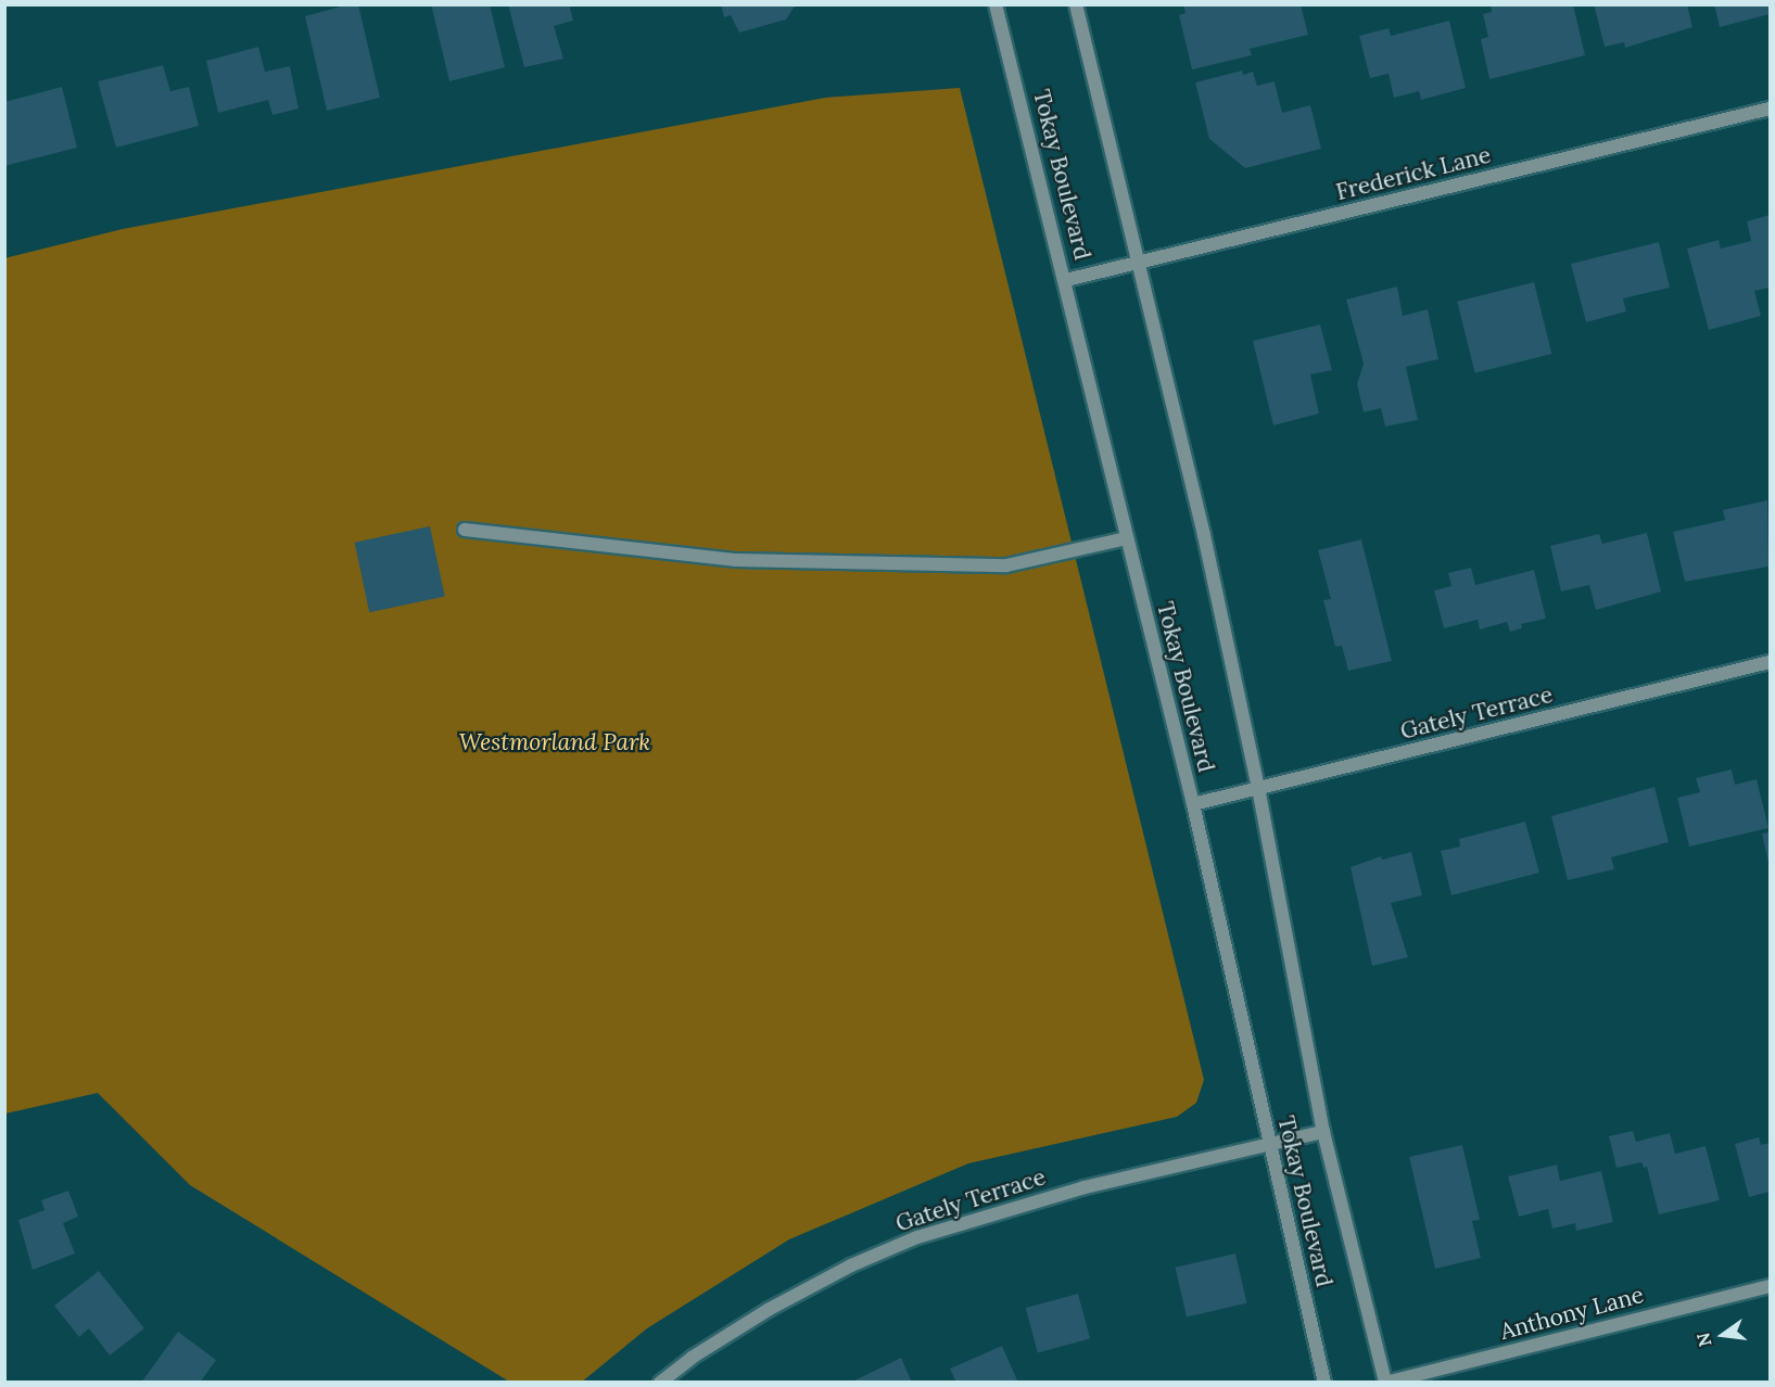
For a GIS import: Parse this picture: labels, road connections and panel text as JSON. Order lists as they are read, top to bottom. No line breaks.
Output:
{"streets":{"street":["Frederick Lane","Tokay Boulevard","Gately Terrace","Anthony Lane"]},"crossings":[["Frederick Lane","Tokay Boulevard"],["Tokay Boulevard","Gately Terrace"],["Tokay Boulevard","Anthony Lane"]],"parks":["Westmorland Park"],"north":"left"}
